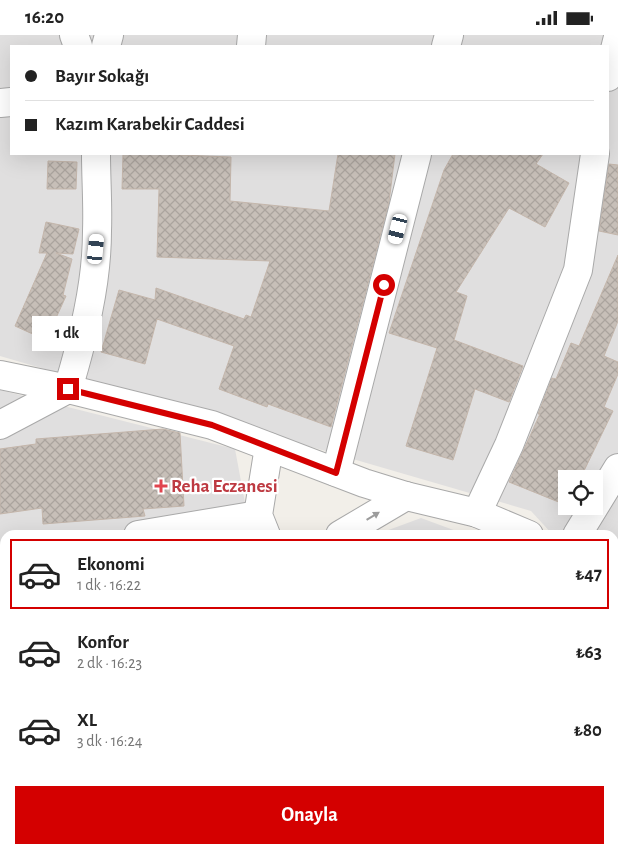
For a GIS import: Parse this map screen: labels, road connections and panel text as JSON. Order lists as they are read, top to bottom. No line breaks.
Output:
{"places":{"health":["Reha Eczanesi"]},"page":{"status":"16:20","banner":["Bayır Sokağı","Kazım Karabekir Caddesi"],"bubble":"1 dk","list":[{"name":"Ekonomi","note":"1 dk · 16:22","value":"₺47"},{"name":"Konfor","note":"2 dk · 16:23","value":"₺63"},{"name":"XL","note":"3 dk · 16:24","value":"₺80"}],"buttons":"Onayla"}}
